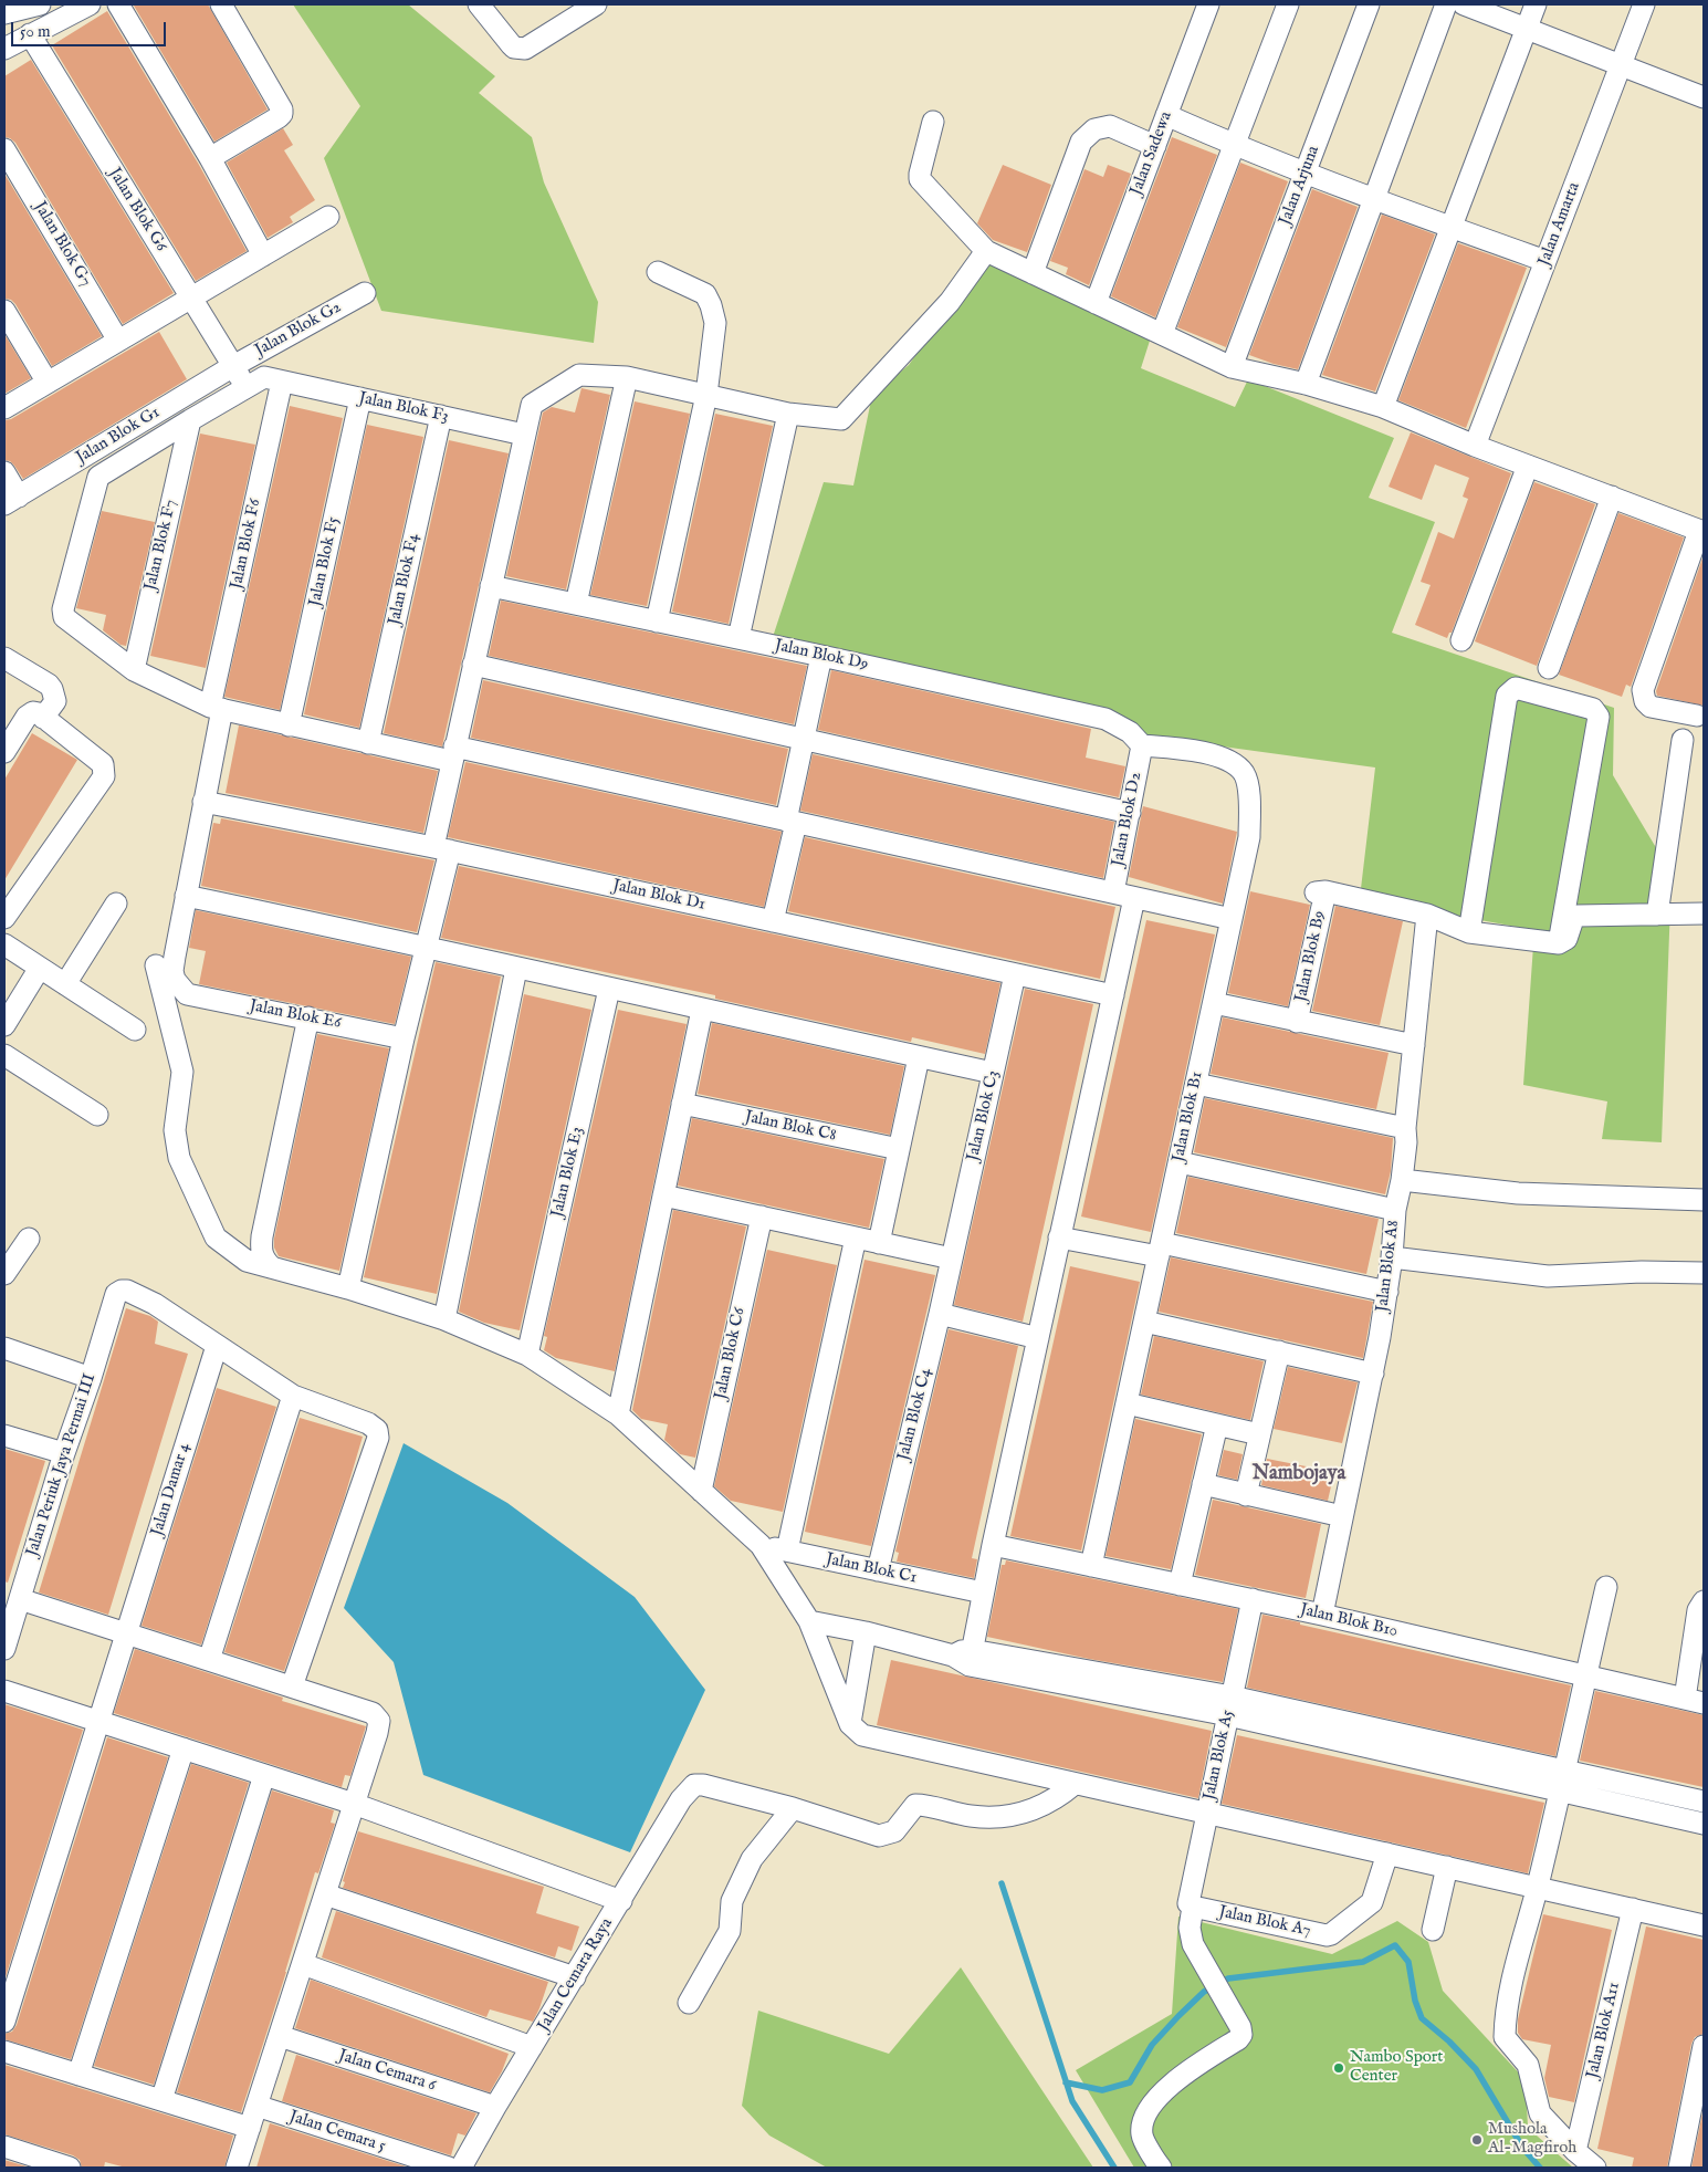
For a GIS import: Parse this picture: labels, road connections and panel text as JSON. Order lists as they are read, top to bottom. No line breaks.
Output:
{"streets":{"street":["Jalan Sadewa","Jalan Arjuna","Jalan Blok G6","Jalan Amarta","Jalan Blok G7","Jalan Blok G2","Jalan Blok F3","Jalan Blok G1","Jalan Blok F6","Jalan Blok F7","Jalan Blok F5","Jalan Blok F4","Jalan Blok D9","Jalan Blok D2","Jalan Blok D1","Jalan Blok B9","Jalan Blok E6","Jalan Blok C3","Jalan Blok B1","Jalan Blok C8","Jalan Blok E3","Jalan Blok A8","Jalan Blok C6","Jalan Blok C4","Jalan Periuk Jaya Permai III","Jalan Damar 4","Jalan Blok C1","Jalan Blok B10","Jalan Blok A5","Jalan Blok A7","Jalan Cemara Raya","Jalan Blok A11","Jalan Cemara 6","Jalan Cemara 5"]},"crossings":[["Jalan Blok G6","Jalan Blok G2"],["Jalan Blok G6","Jalan Blok F3"],["Jalan Blok G6","Jalan Blok G1"],["Jalan Blok G2","Jalan Blok G1"],["Jalan Blok F3","Jalan Blok F6"],["Jalan Blok F3","Jalan Blok F7"],["Jalan Blok F3","Jalan Blok F5"],["Jalan Blok F3","Jalan Blok F4"],["Jalan Blok F3","Jalan Blok D2"],["Jalan Blok F3","Jalan Blok B1"],["Jalan Blok F6","Jalan Blok D1"],["Jalan Blok F6","Jalan Blok E6"],["Jalan Blok D9","Jalan Blok D2"],["Jalan Blok D9","Jalan Blok B1"],["Jalan Blok D2","Jalan Blok B1"],["Jalan Blok D1","Jalan Blok C3"],["Jalan Blok B9","Jalan Blok A8"],["Jalan Blok C3","Jalan Blok C4"],["Jalan Blok B1","Jalan Blok B10"],["Jalan Blok A8","Jalan Blok B10"],["Jalan Blok C4","Jalan Blok C1"],["Jalan Periuk Jaya Permai III","Jalan Damar 4"],["Jalan Blok B10","Jalan Blok A5"],["Jalan Cemara Raya","Jalan Cemara 6"]],"districts":["Nambojaya"],"places":["Nambo Sport Center","Mushola Al-Magfiroh"],"scale_bar":"50 m"}
